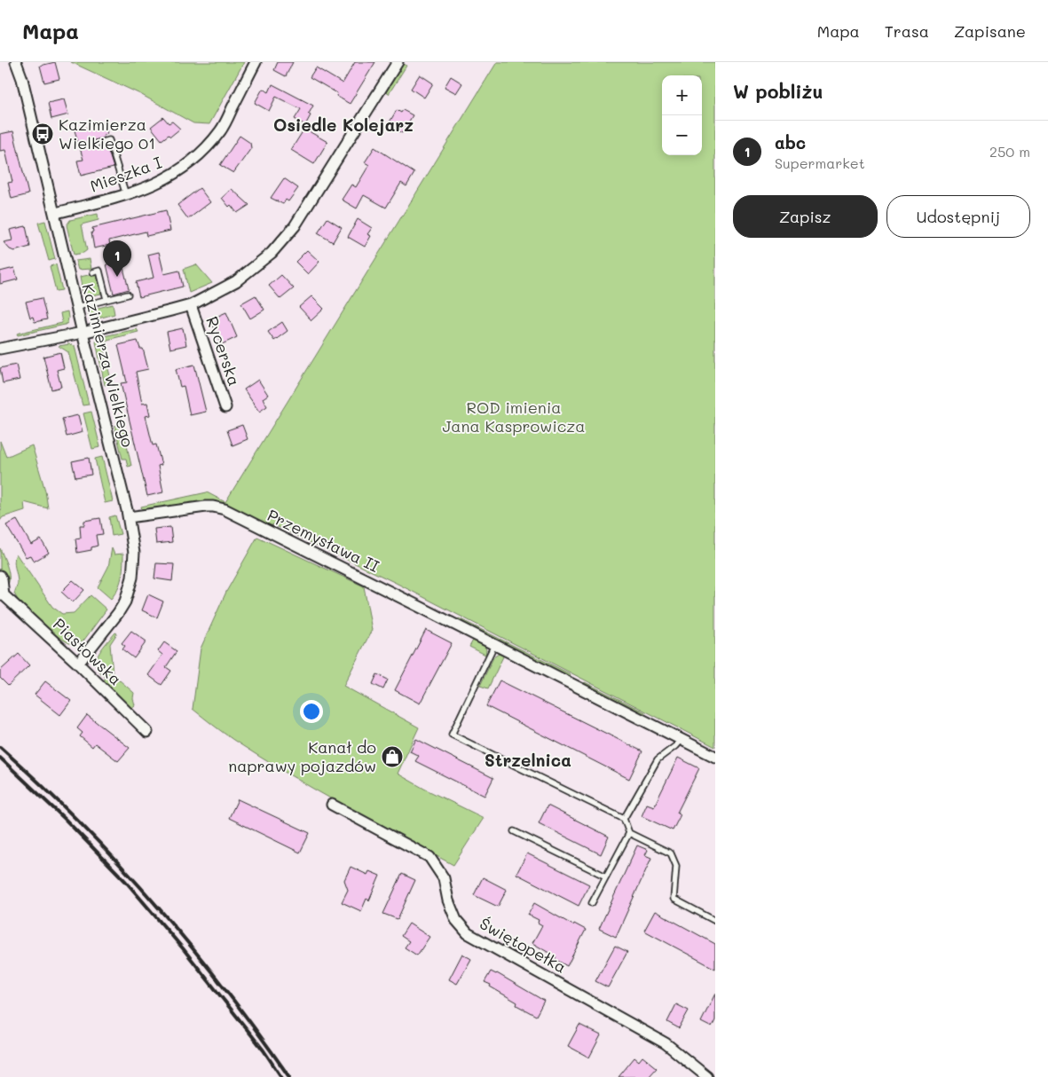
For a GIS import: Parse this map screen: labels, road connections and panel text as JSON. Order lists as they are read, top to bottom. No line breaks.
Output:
{"streets":{"street":["Mieszka I","Rycerska","Kazimierza Wielkiego","Przemysława II","Piastowska","Świętopełka"]},"crossings":[["Mieszka I","Kazimierza Wielkiego"],["Kazimierza Wielkiego","Przemysława II"],["Kazimierza Wielkiego","Piastowska"]],"districts":["Osiedle Kolejarz","Strzelnica"],"parks":["ROD imienia Jana Kasprowicza"],"places":{"bus stop":["Kazimierza Wielkiego 01"],"shop":["Kanał do naprawy pojazdów"]},"page":{"header":"Mapa","nav":["Mapa","Trasa","Zapisane"],"heading":"W pobliżu","map_buttons":["+","−"],"list":[{"mark":"1","name":"abc","note":"Supermarket","value":"250 m"}],"buttons":["Zapisz","Udostępnij"],"pins":"1"}}
